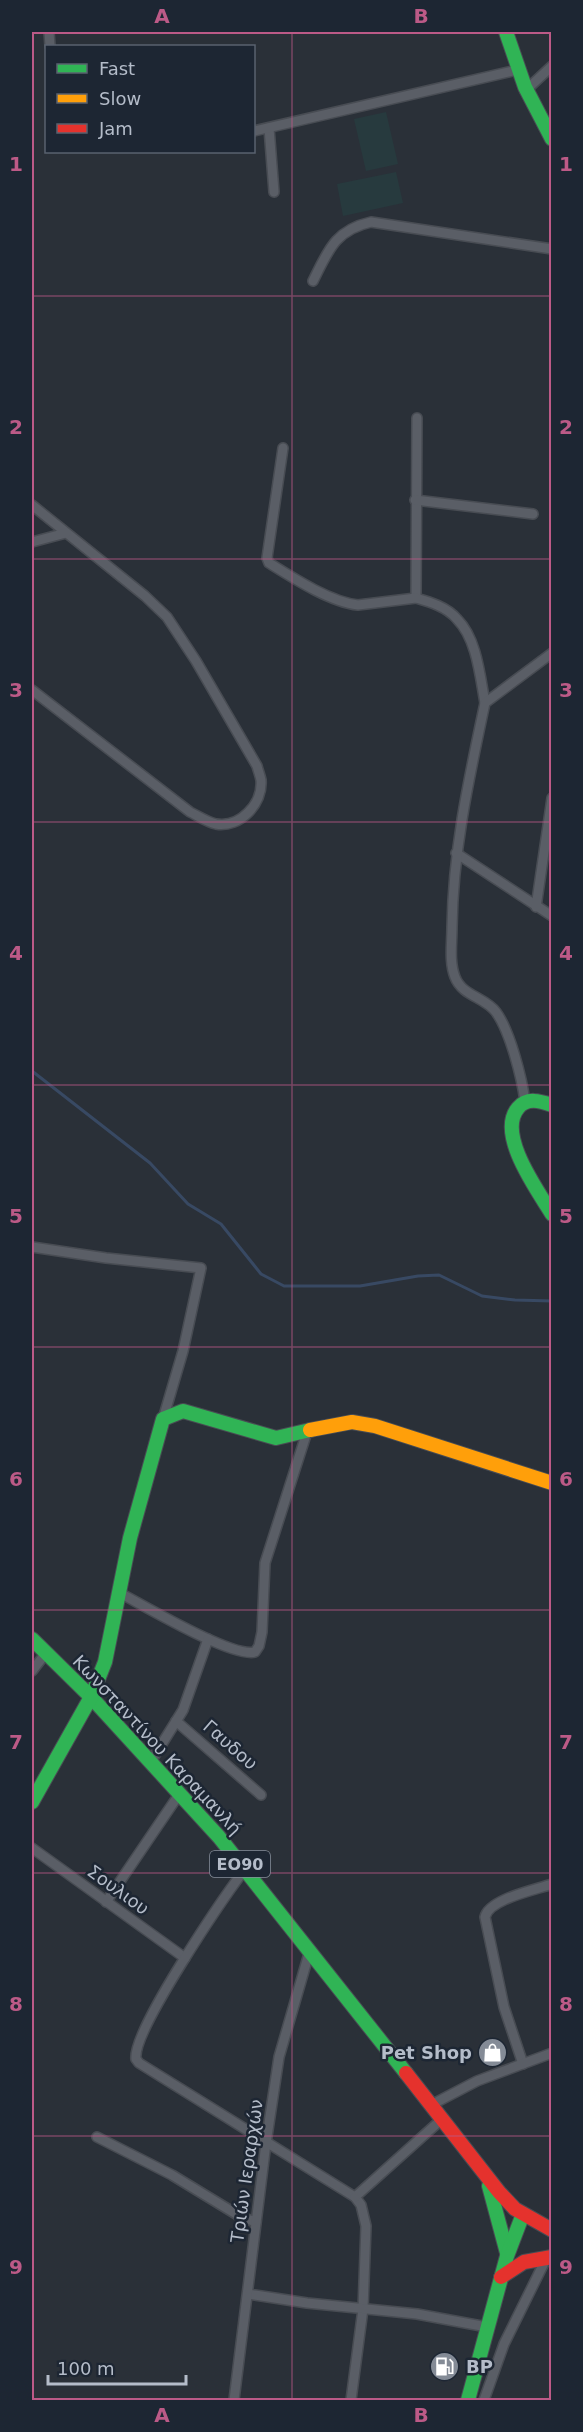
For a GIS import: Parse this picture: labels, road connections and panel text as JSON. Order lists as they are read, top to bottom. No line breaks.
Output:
{"streets":{"main road":["Κωνσταντίνου Καραμανλή","ΕΟ90"],"street":["Γαυδου","Σουλιου","Τριών Ιεραρχών"]},"crossings":[["Κωνσταντίνου Καραμανλή","ΕΟ90"],["Κωνσταντίνου Καραμανλή","Τριών Ιεραρχών"]],"places":{"shop":["Pet Shop"],"fuel station":["BP"]},"legend":["Fast","Slow","Jam"],"scale_bar":"100 m","grid":{"columns":["A","B"],"rows":["1","2","3","4","5","6","7","8","9"]}}
